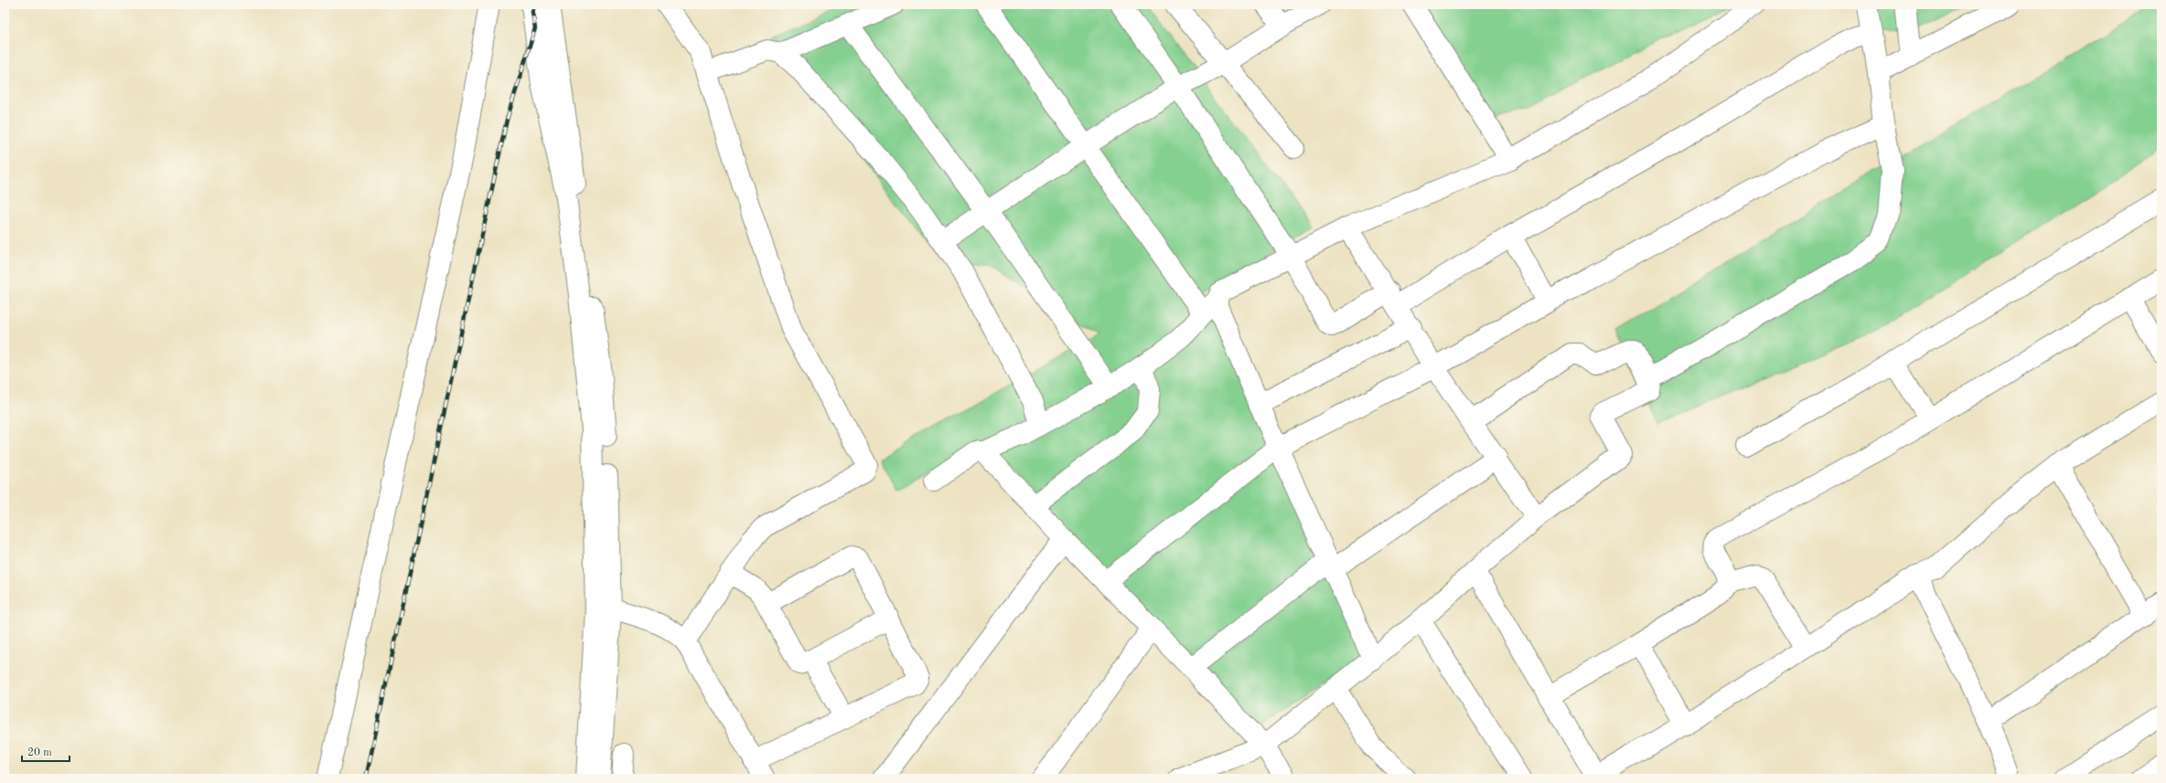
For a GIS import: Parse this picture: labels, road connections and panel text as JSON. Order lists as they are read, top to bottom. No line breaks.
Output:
{"scale_bar":"20 m"}
